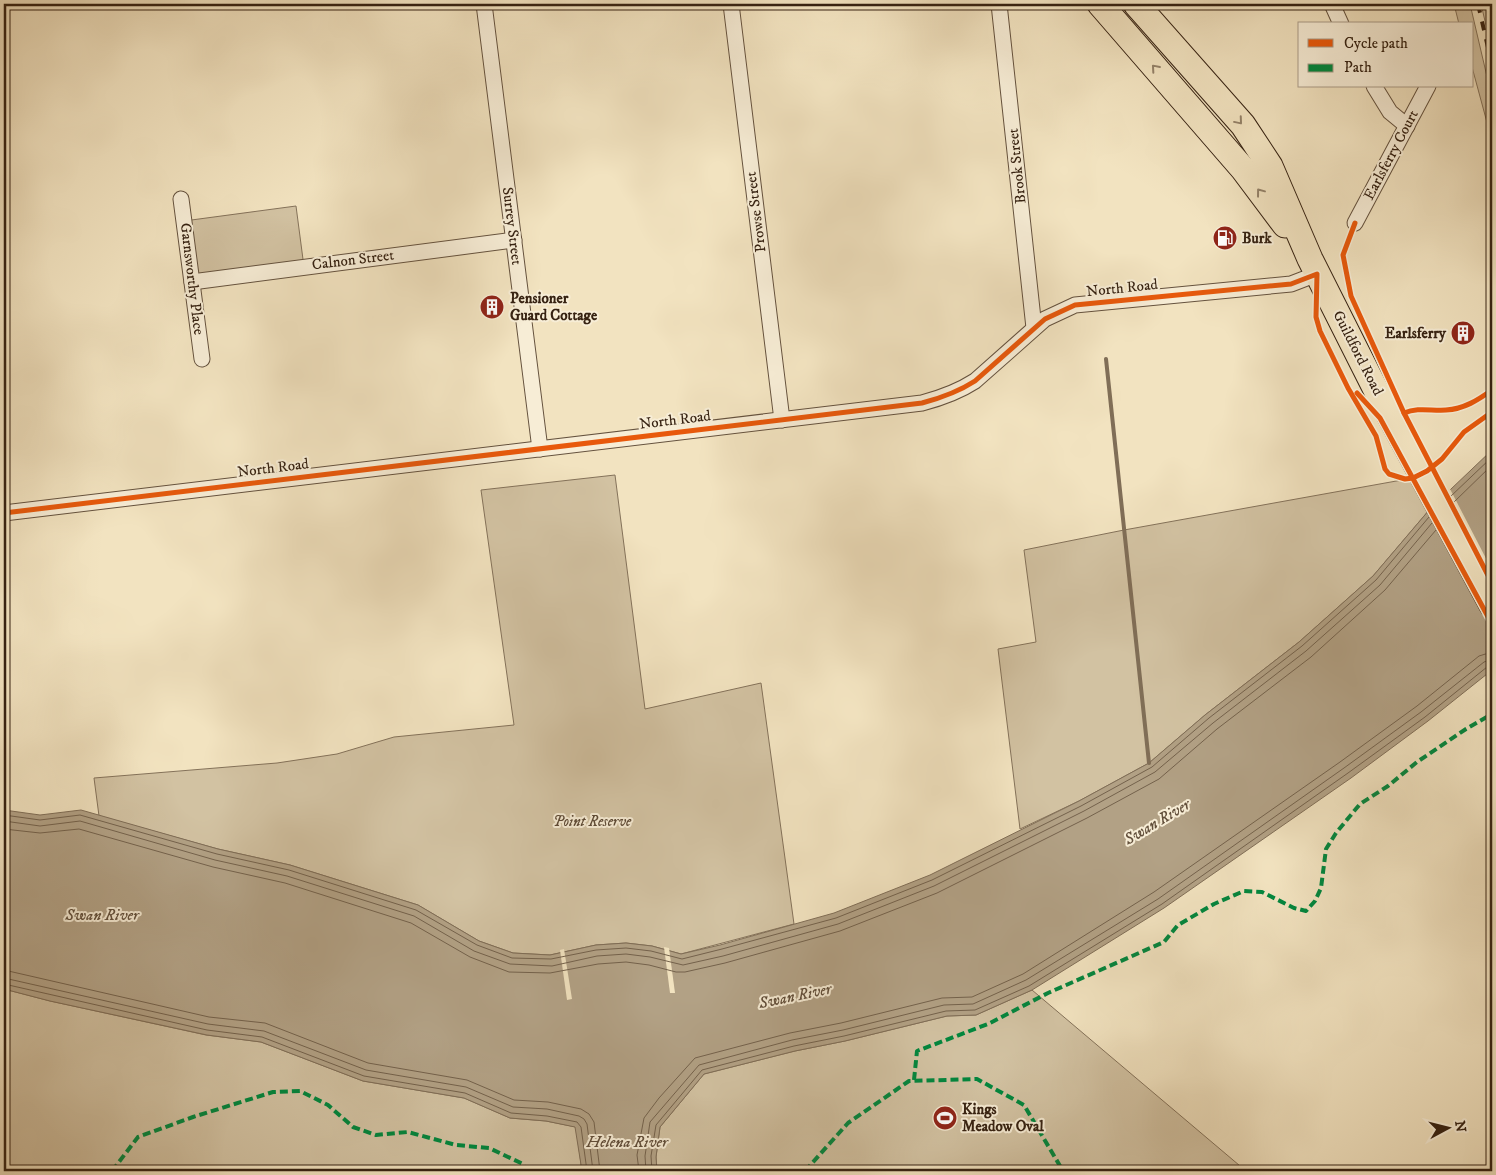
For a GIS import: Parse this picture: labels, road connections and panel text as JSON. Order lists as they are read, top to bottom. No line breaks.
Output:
{"streets":{"highway":["Guildford Road"],"street":["Earlsferry Court","Brook Street","Prowse Street","Surrey Street","Calnon Street","Garnsworthy Place","North Road"]},"crossings":[["Brook Street","North Road"],["Prowse Street","North Road"],["Surrey Street","Calnon Street"],["Surrey Street","North Road"],["Calnon Street","Garnsworthy Place"],["North Road","Guildford Road"]],"water":["Swan River","Helena River"],"parks":["Point Reserve"],"places":{"fuel station":["Burk"],"building":["Pensioner Guard Cottage","Earlsferry"],"sports":["Kings Meadow Oval"]},"legend":["Cycle path","Path"],"north":"right"}
